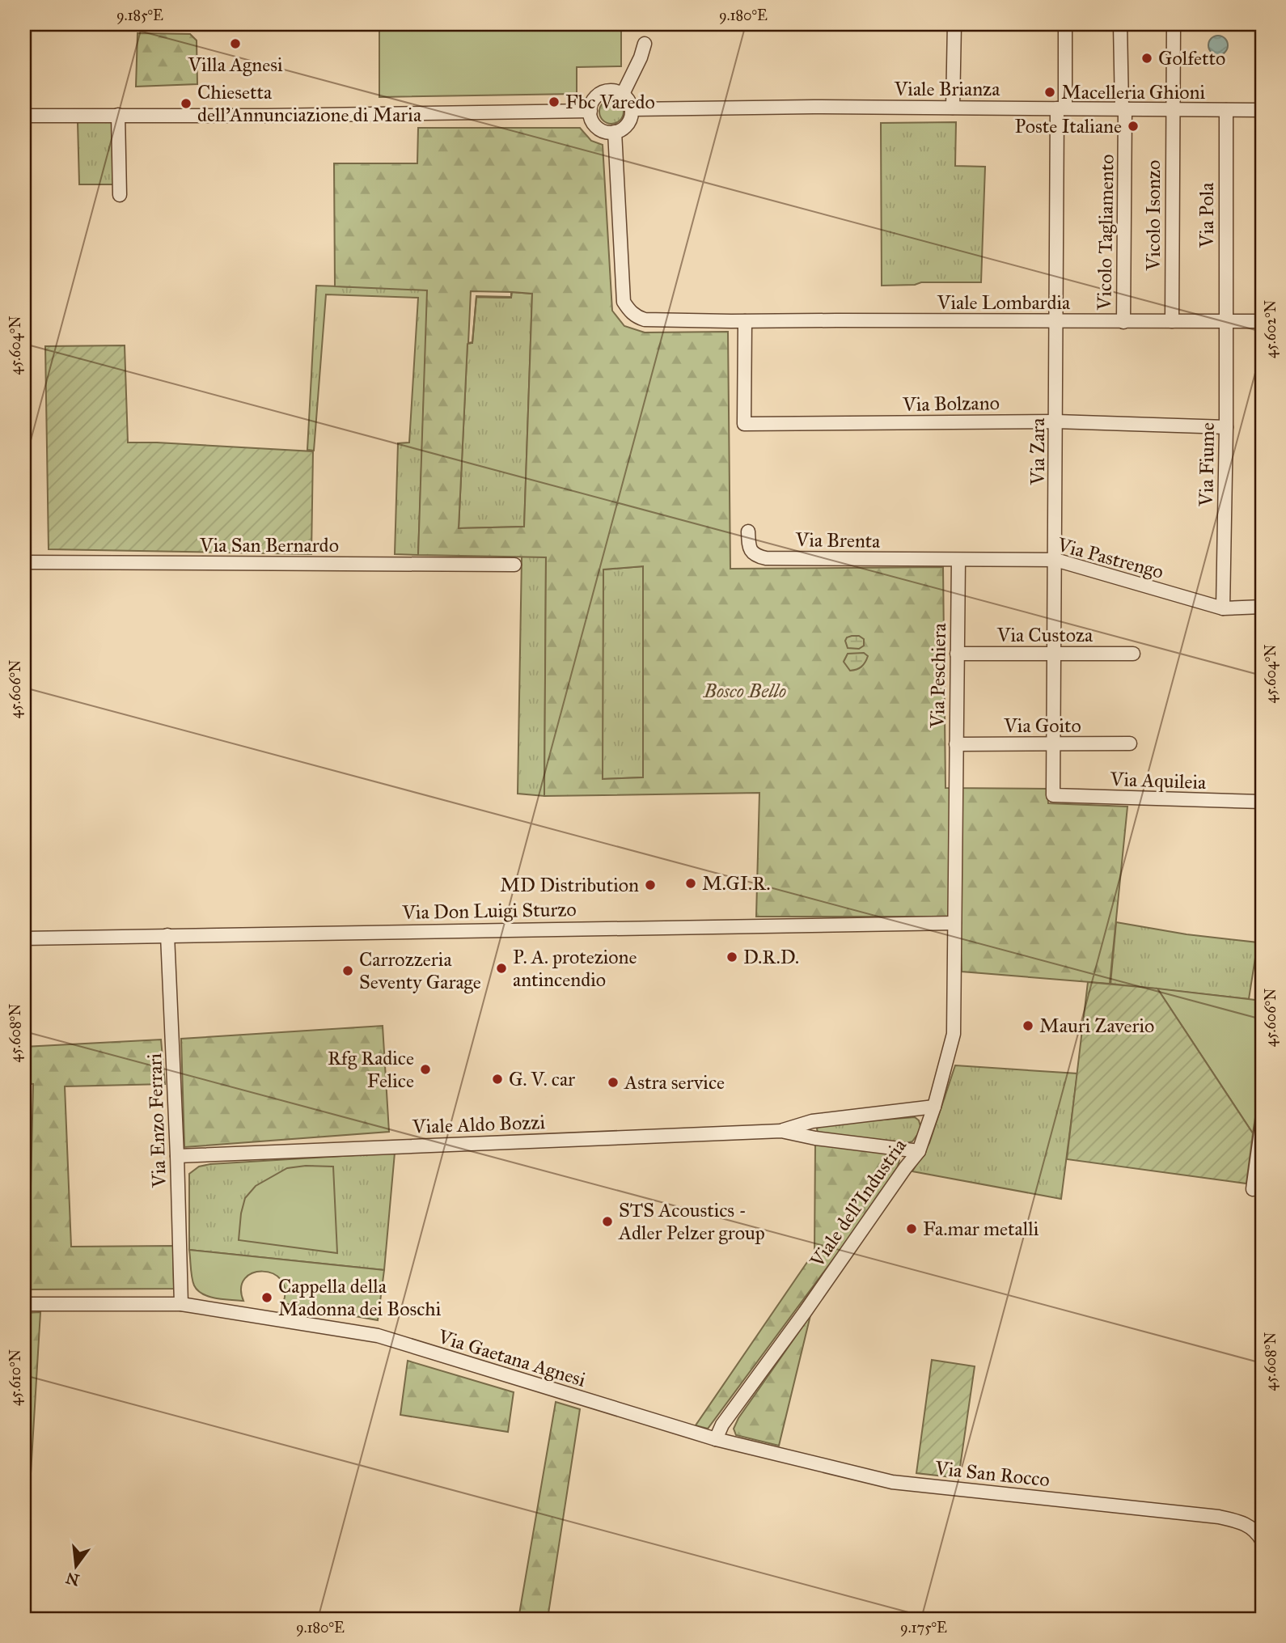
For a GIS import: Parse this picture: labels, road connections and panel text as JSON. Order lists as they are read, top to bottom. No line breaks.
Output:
{"streets":{"street":["Viale Brianza","Vicolo Isonzo","Via Pola","Vicolo Tagliamento","Viale Lombardia","Via Bolzano","Via Zara","Via Fiume","Via Brenta","Via San Bernardo","Via Pastrengo","Via Custoza","Via Peschiera","Via Goito","Via Aquileia","Via Don Luigi Sturzo","Via Enzo Ferrari","Viale Aldo Bozzi","Viale dell'Industria","Via Gaetana Agnesi","Via San Rocco"]},"crossings":[["Viale Brianza","Vicolo Isonzo"],["Viale Brianza","Via Pola"],["Viale Brianza","Vicolo Tagliamento"],["Viale Brianza","Viale Lombardia"],["Viale Brianza","Via Zara"],["Vicolo Isonzo","Viale Lombardia"],["Via Pola","Viale Lombardia"],["Via Pola","Via Fiume"],["Vicolo Tagliamento","Viale Lombardia"],["Viale Lombardia","Via Bolzano"],["Viale Lombardia","Via Zara"],["Viale Lombardia","Via Fiume"],["Via Bolzano","Via Zara"],["Via Bolzano","Via Fiume"],["Via Zara","Via Pastrengo"],["Via Zara","Via Custoza"],["Via Zara","Via Goito"],["Via Zara","Via Aquileia"],["Via Fiume","Via Pastrengo"],["Via Brenta","Via Pastrengo"],["Via Brenta","Via Peschiera"],["Via Pastrengo","Via Peschiera"],["Via Custoza","Via Peschiera"],["Via Peschiera","Via Goito"],["Via Peschiera","Via Don Luigi Sturzo"],["Via Peschiera","Viale dell'Industria"],["Via Don Luigi Sturzo","Via Enzo Ferrari"],["Via Don Luigi Sturzo","Viale dell'Industria"],["Via Enzo Ferrari","Viale Aldo Bozzi"],["Via Enzo Ferrari","Via Gaetana Agnesi"],["Viale Aldo Bozzi","Viale dell'Industria"],["Viale dell'Industria","Via Gaetana Agnesi"],["Viale dell'Industria","Via San Rocco"],["Via Gaetana Agnesi","Via San Rocco"]],"parks":["Bosco Bello"],"places":["Villa Agnesi","Golfetto","Macelleria Ghioni","Fbc Varedo","Chiesetta dell'Annunciazione di Maria","Poste Italiane","M.GI.R.","MD Distribution","D.R.D.","P. A. protezione antincendio","Carrozzeria Seventy Garage","Mauri Zaverio","Rfg Radice Felice","G. V. car","Astra service","STS Acoustics - Adler Pelzer group","Fa.mar metalli","Cappella della Madonna dei Boschi"],"north":"bottom","coordinates":["9.185°E","9.180°E","45.602°N","45.604°N","45.606°N","45.608°N","45.610°N","9.175°E"]}
